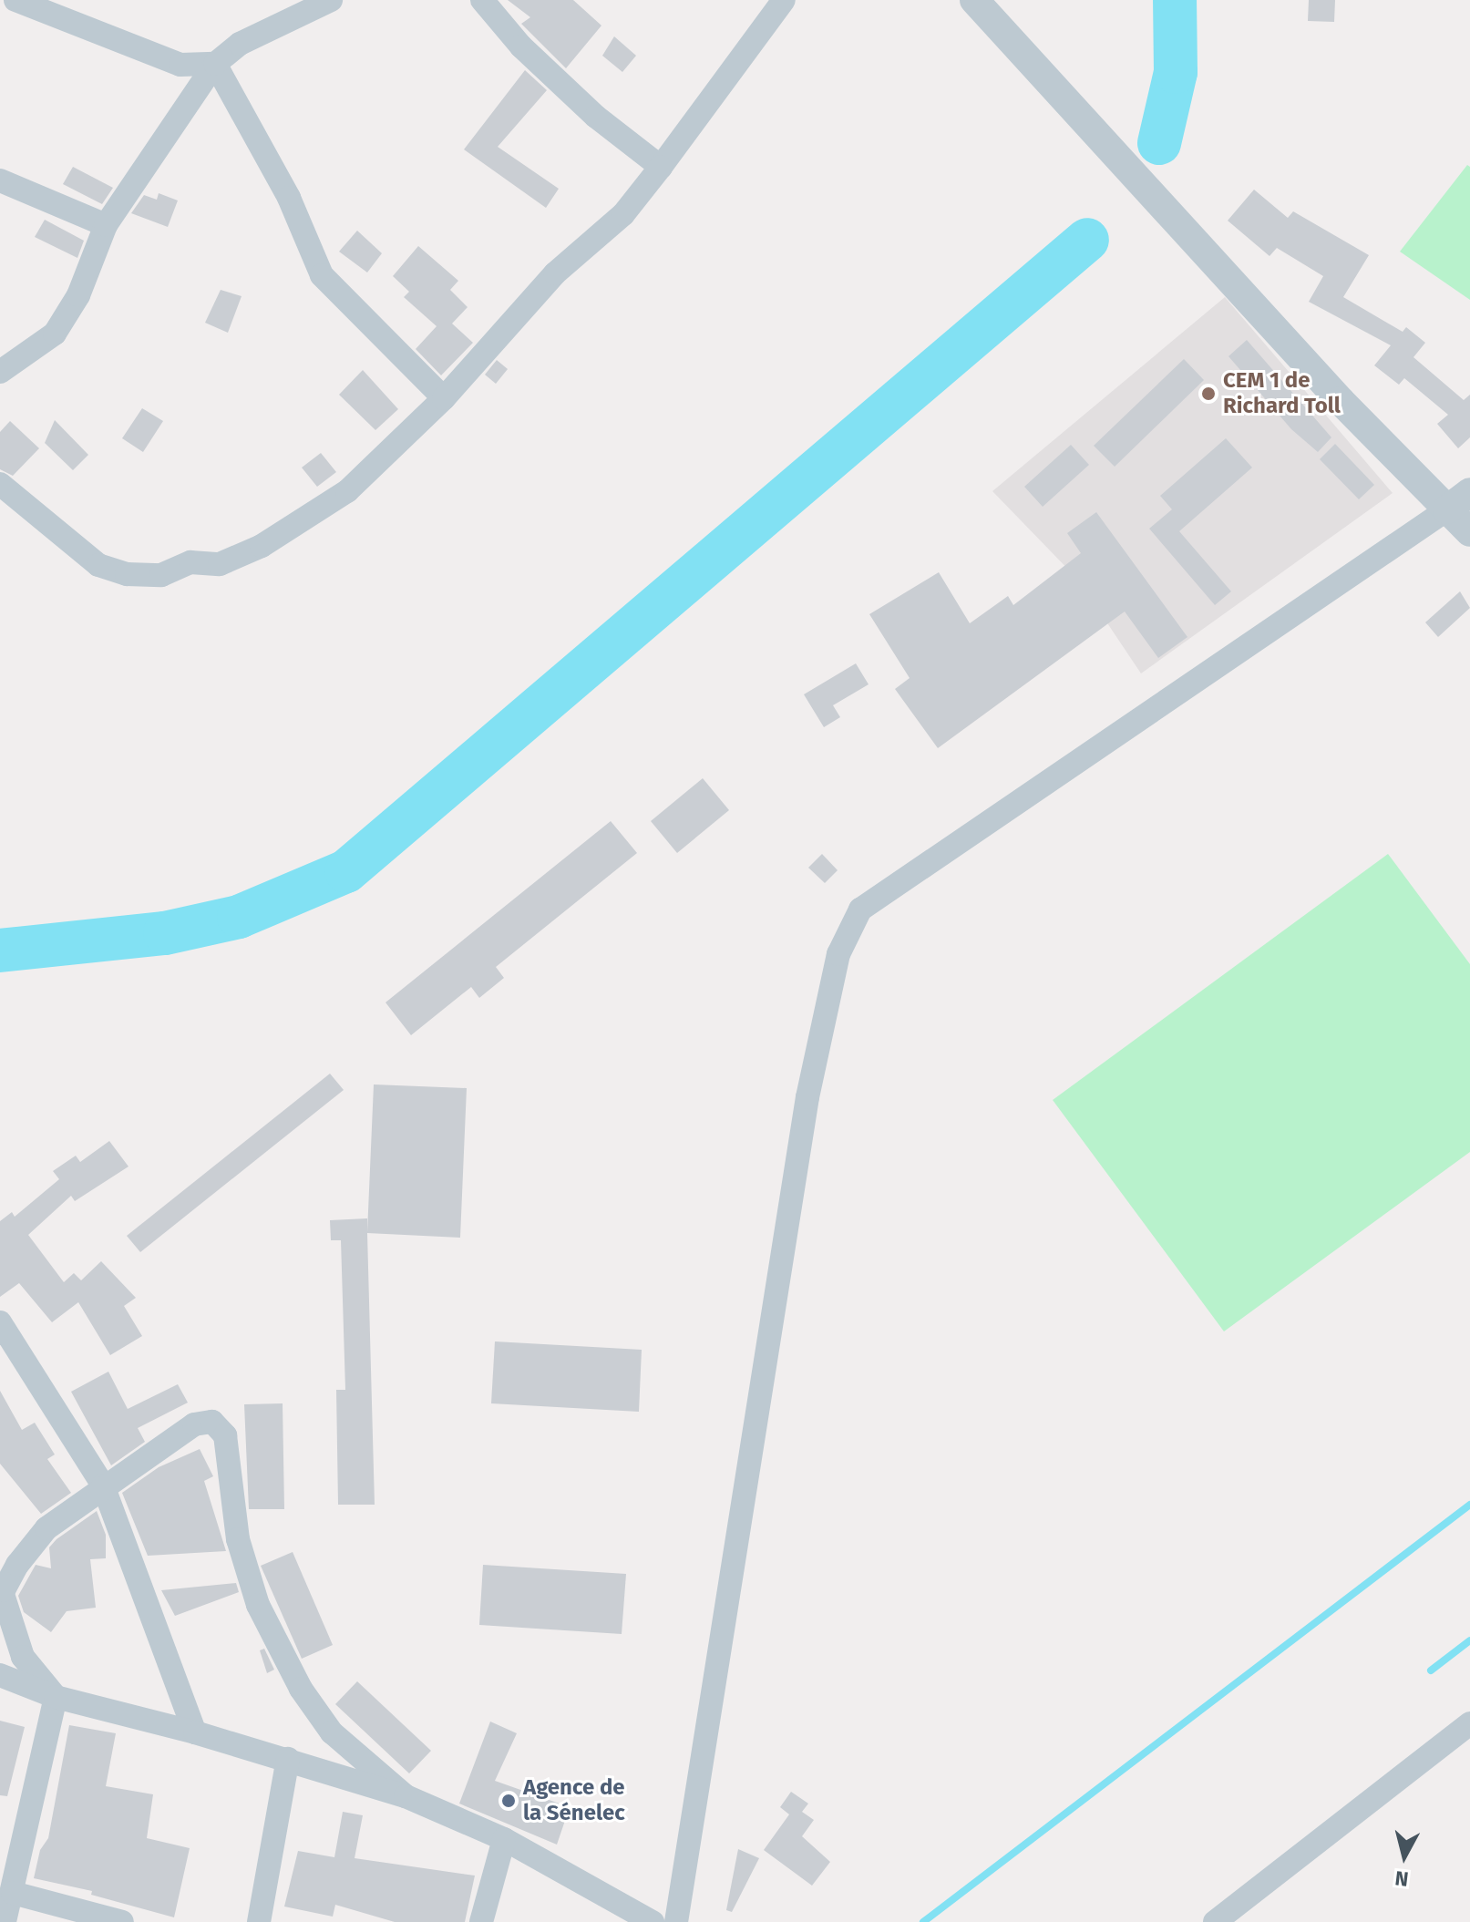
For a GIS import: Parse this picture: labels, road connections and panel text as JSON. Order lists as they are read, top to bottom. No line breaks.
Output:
{"places":["CEM 1 de Richard Toll","Agence de la Sénelec"],"north":"bottom"}
